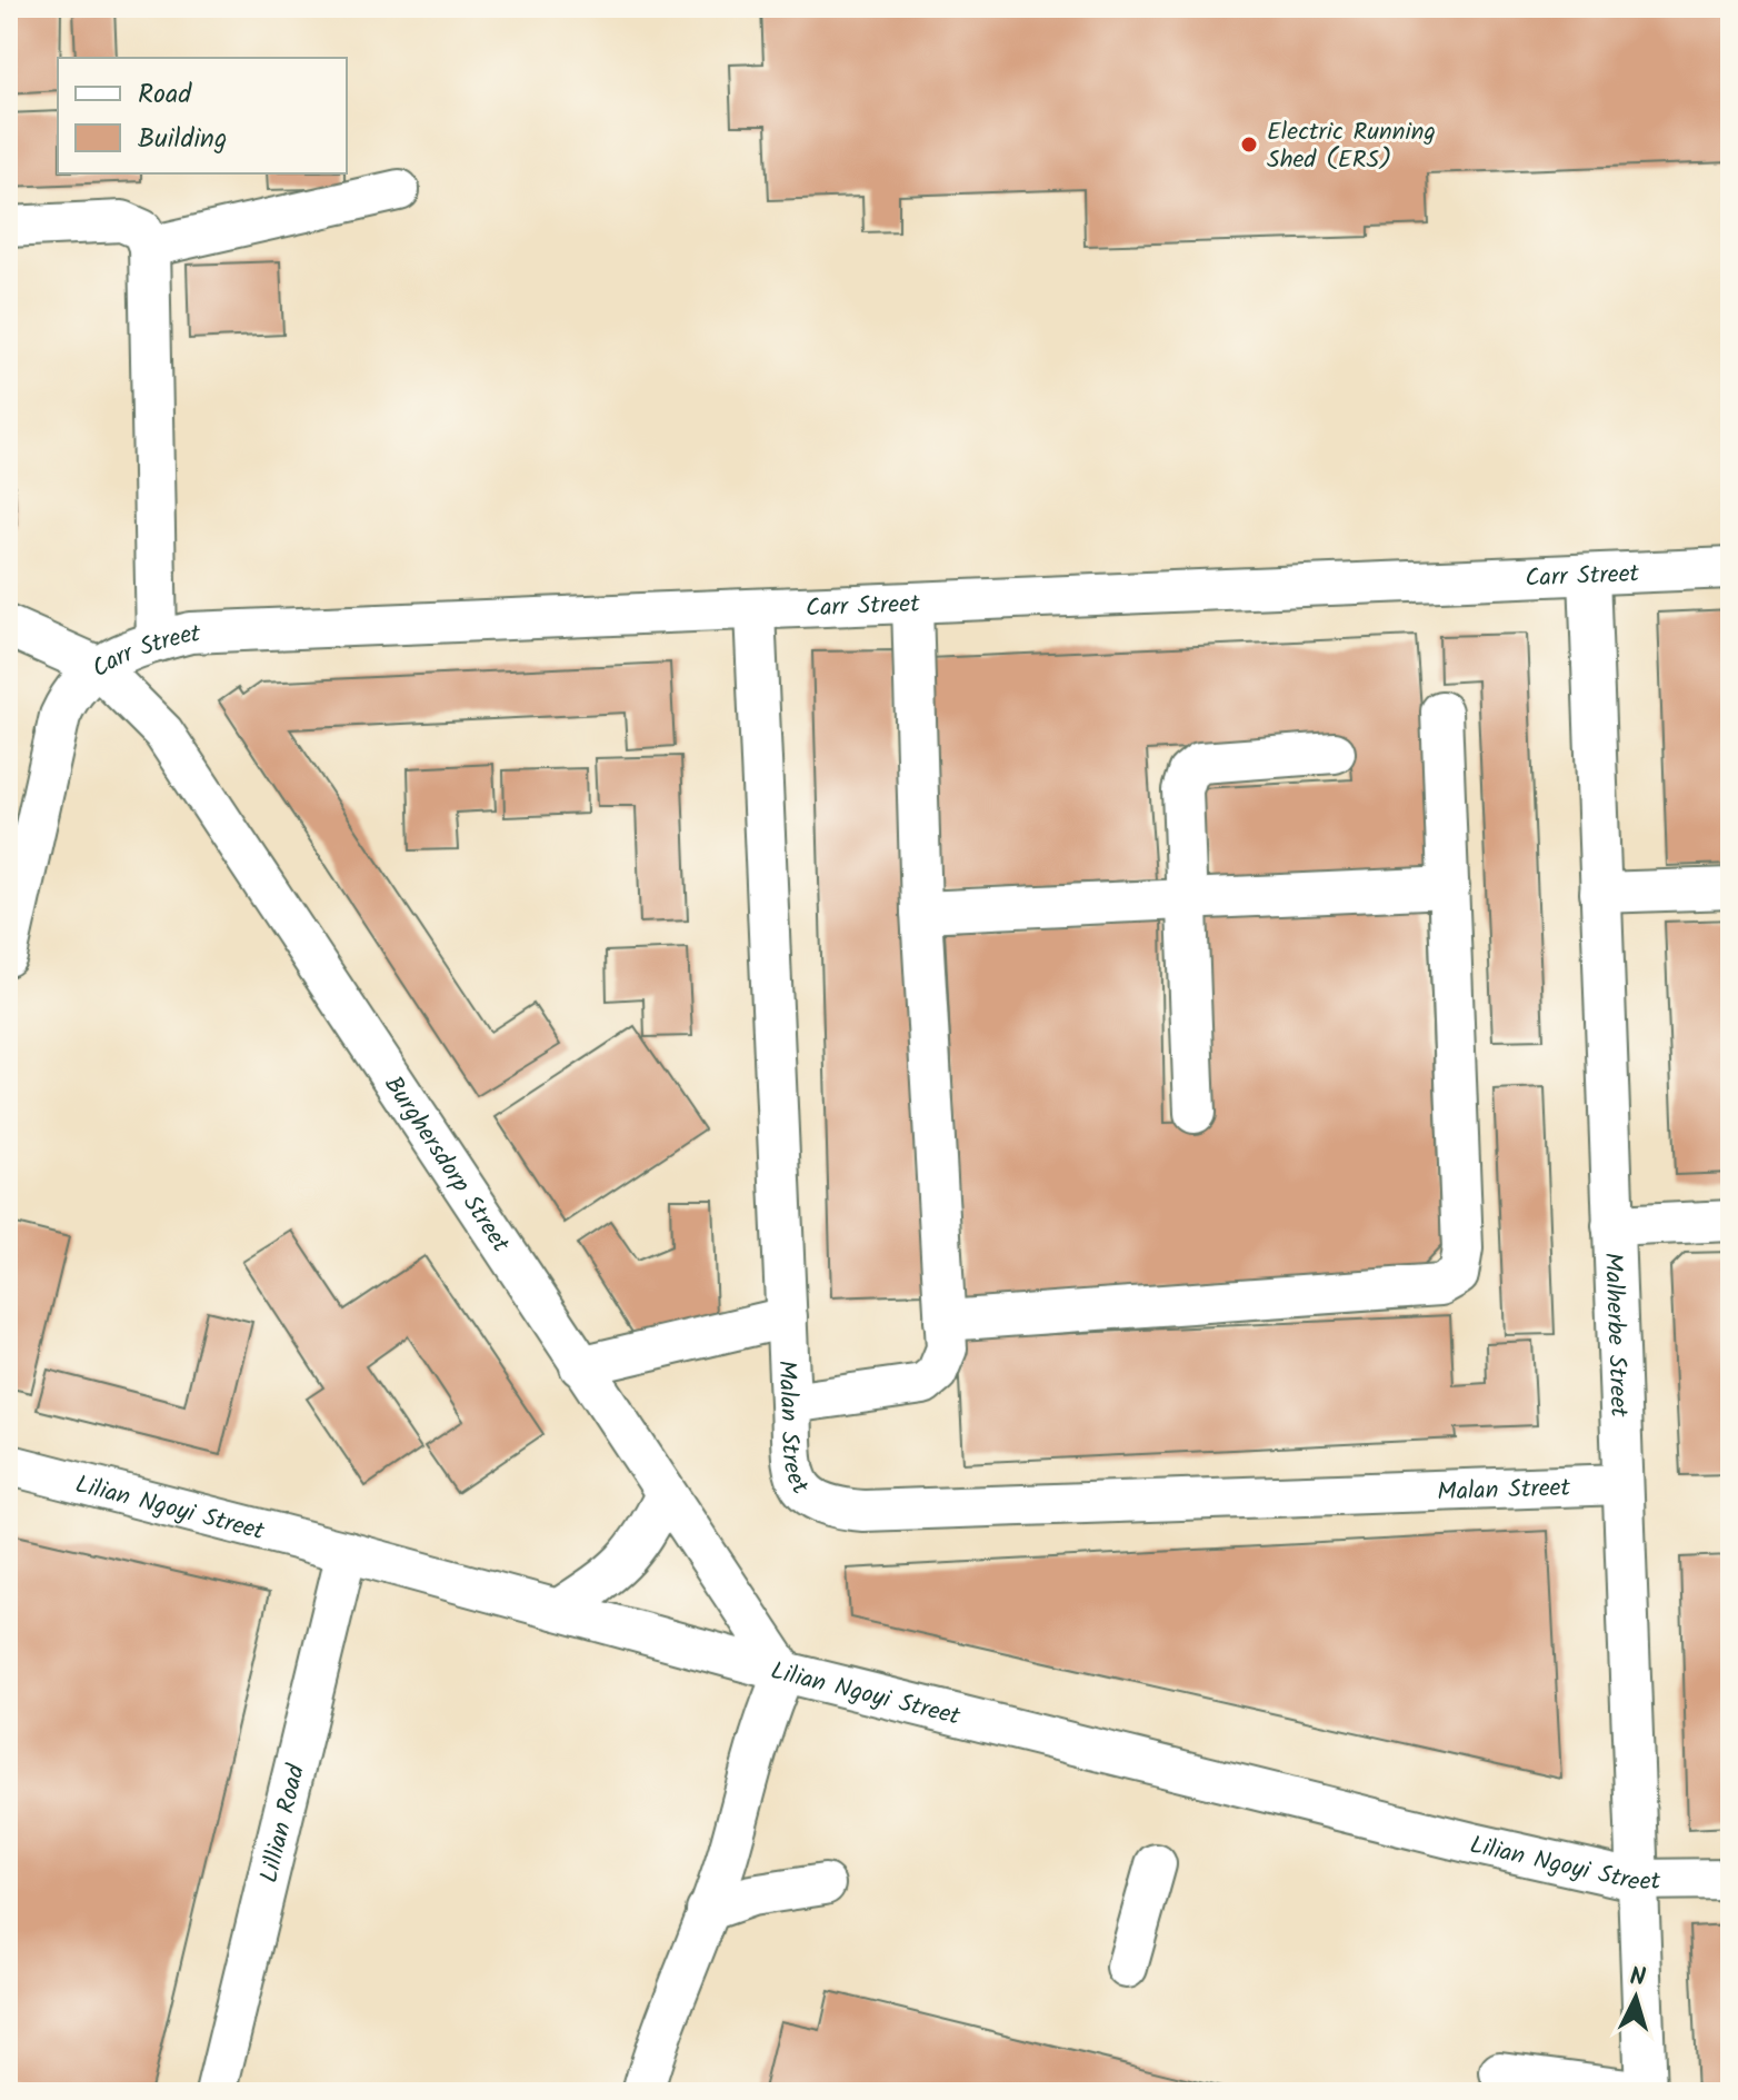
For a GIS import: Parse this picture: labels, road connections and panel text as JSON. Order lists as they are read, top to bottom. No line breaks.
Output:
{"streets":{"street":["Carr Street","Burghersdorp Street","Malherbe Street","Malan Street","Lilian Ngoyi Street","Lillian Road"]},"crossings":[["Carr Street","Burghersdorp Street"],["Carr Street","Malherbe Street"],["Carr Street","Malan Street"],["Burghersdorp Street","Lilian Ngoyi Street"],["Malherbe Street","Malan Street"],["Malherbe Street","Lilian Ngoyi Street"],["Lilian Ngoyi Street","Lillian Road"]],"places":["Electric Running Shed (ERS)"],"legend":["Road","Building"],"north":"top"}
